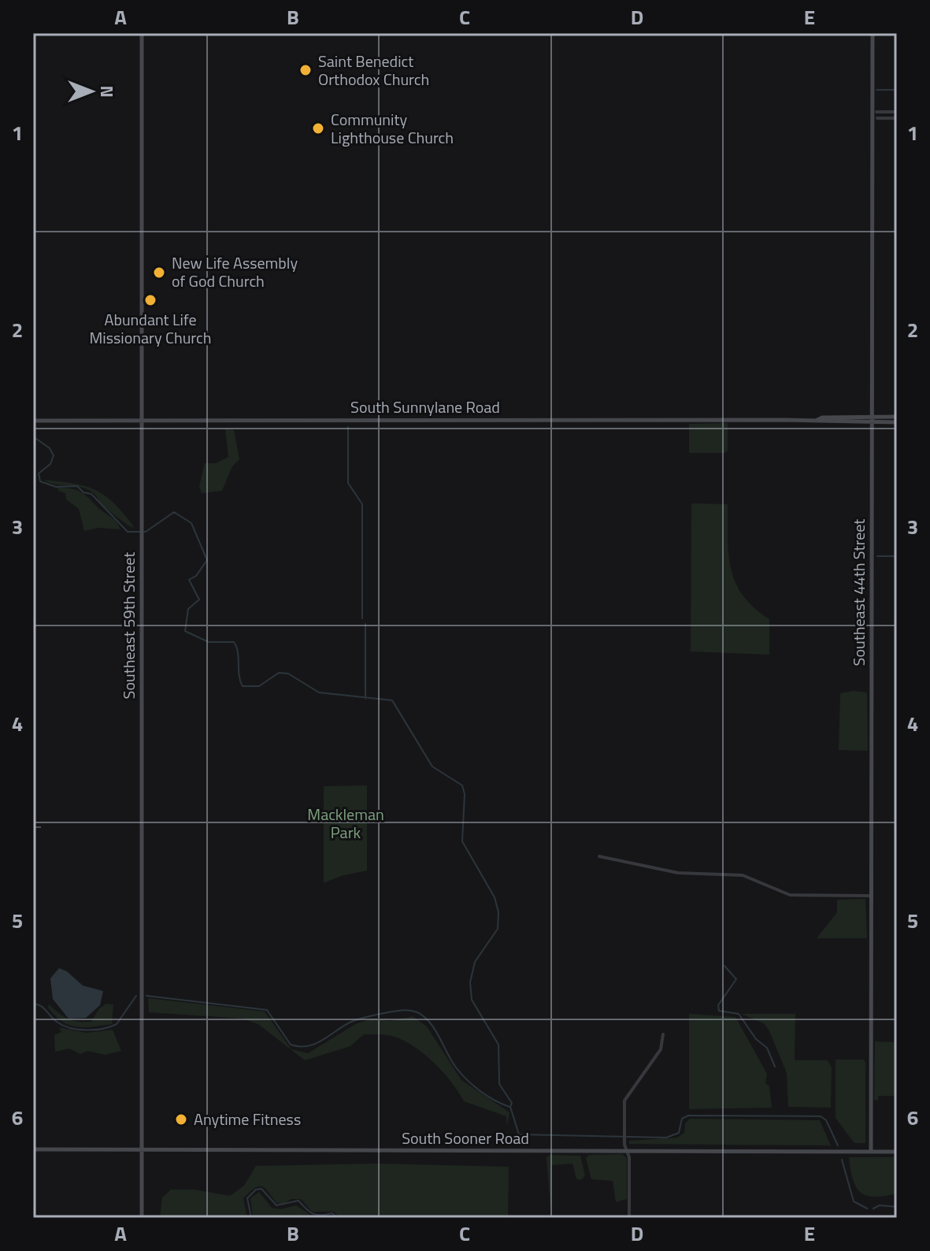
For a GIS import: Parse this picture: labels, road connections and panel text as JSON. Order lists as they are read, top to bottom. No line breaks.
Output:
{"streets":{"main road":["South Sunnylane Road","Southeast 44th Street","Southeast 59th Street","South Sooner Road"]},"crossings":[["South Sunnylane Road","Southeast 44th Street"],["South Sunnylane Road","Southeast 59th Street"],["Southeast 44th Street","South Sooner Road"],["Southeast 59th Street","South Sooner Road"]],"parks":["Mackleman Park"],"places":["Saint Benedict Orthodox Church","Community Lighthouse Church","New Life Assembly of God Church","Abundant Life Missionary Church","Anytime Fitness"],"north":"right","grid":{"columns":["A","B","C","D","E"],"rows":["1","2","3","4","5","6"]}}
